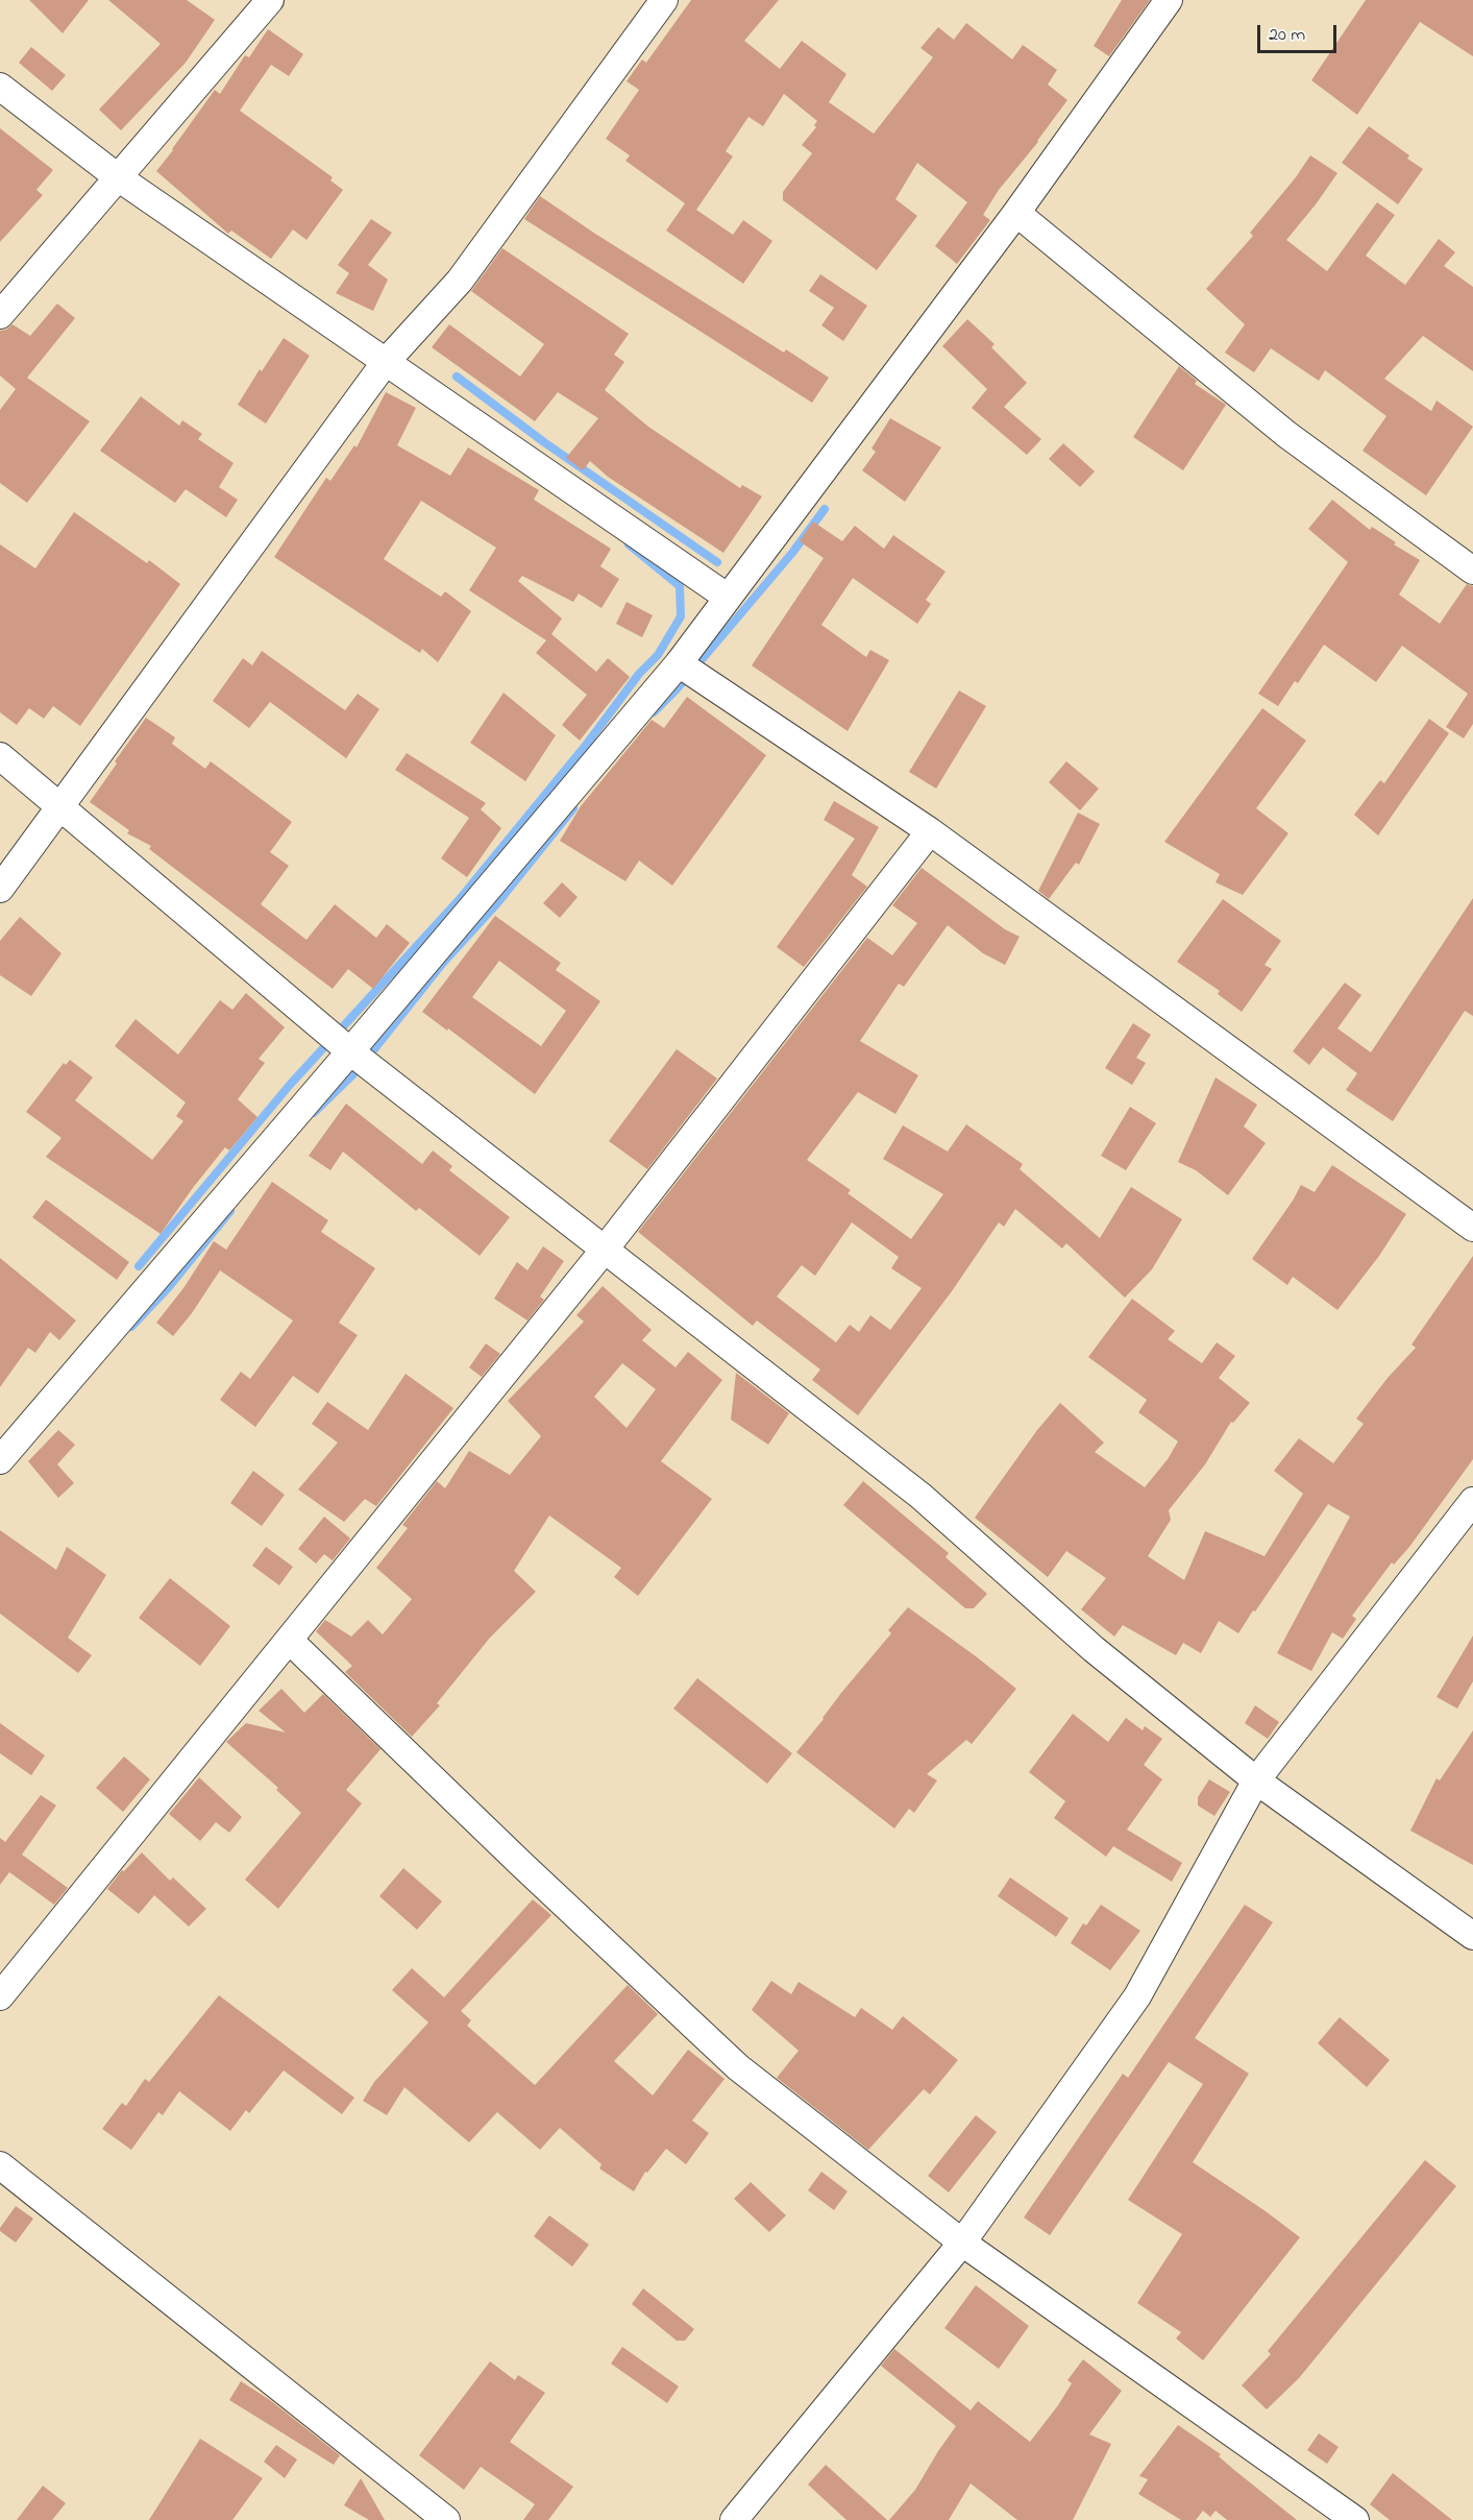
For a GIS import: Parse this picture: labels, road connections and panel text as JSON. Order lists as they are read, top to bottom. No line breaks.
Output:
{"scale_bar":"20 m"}
